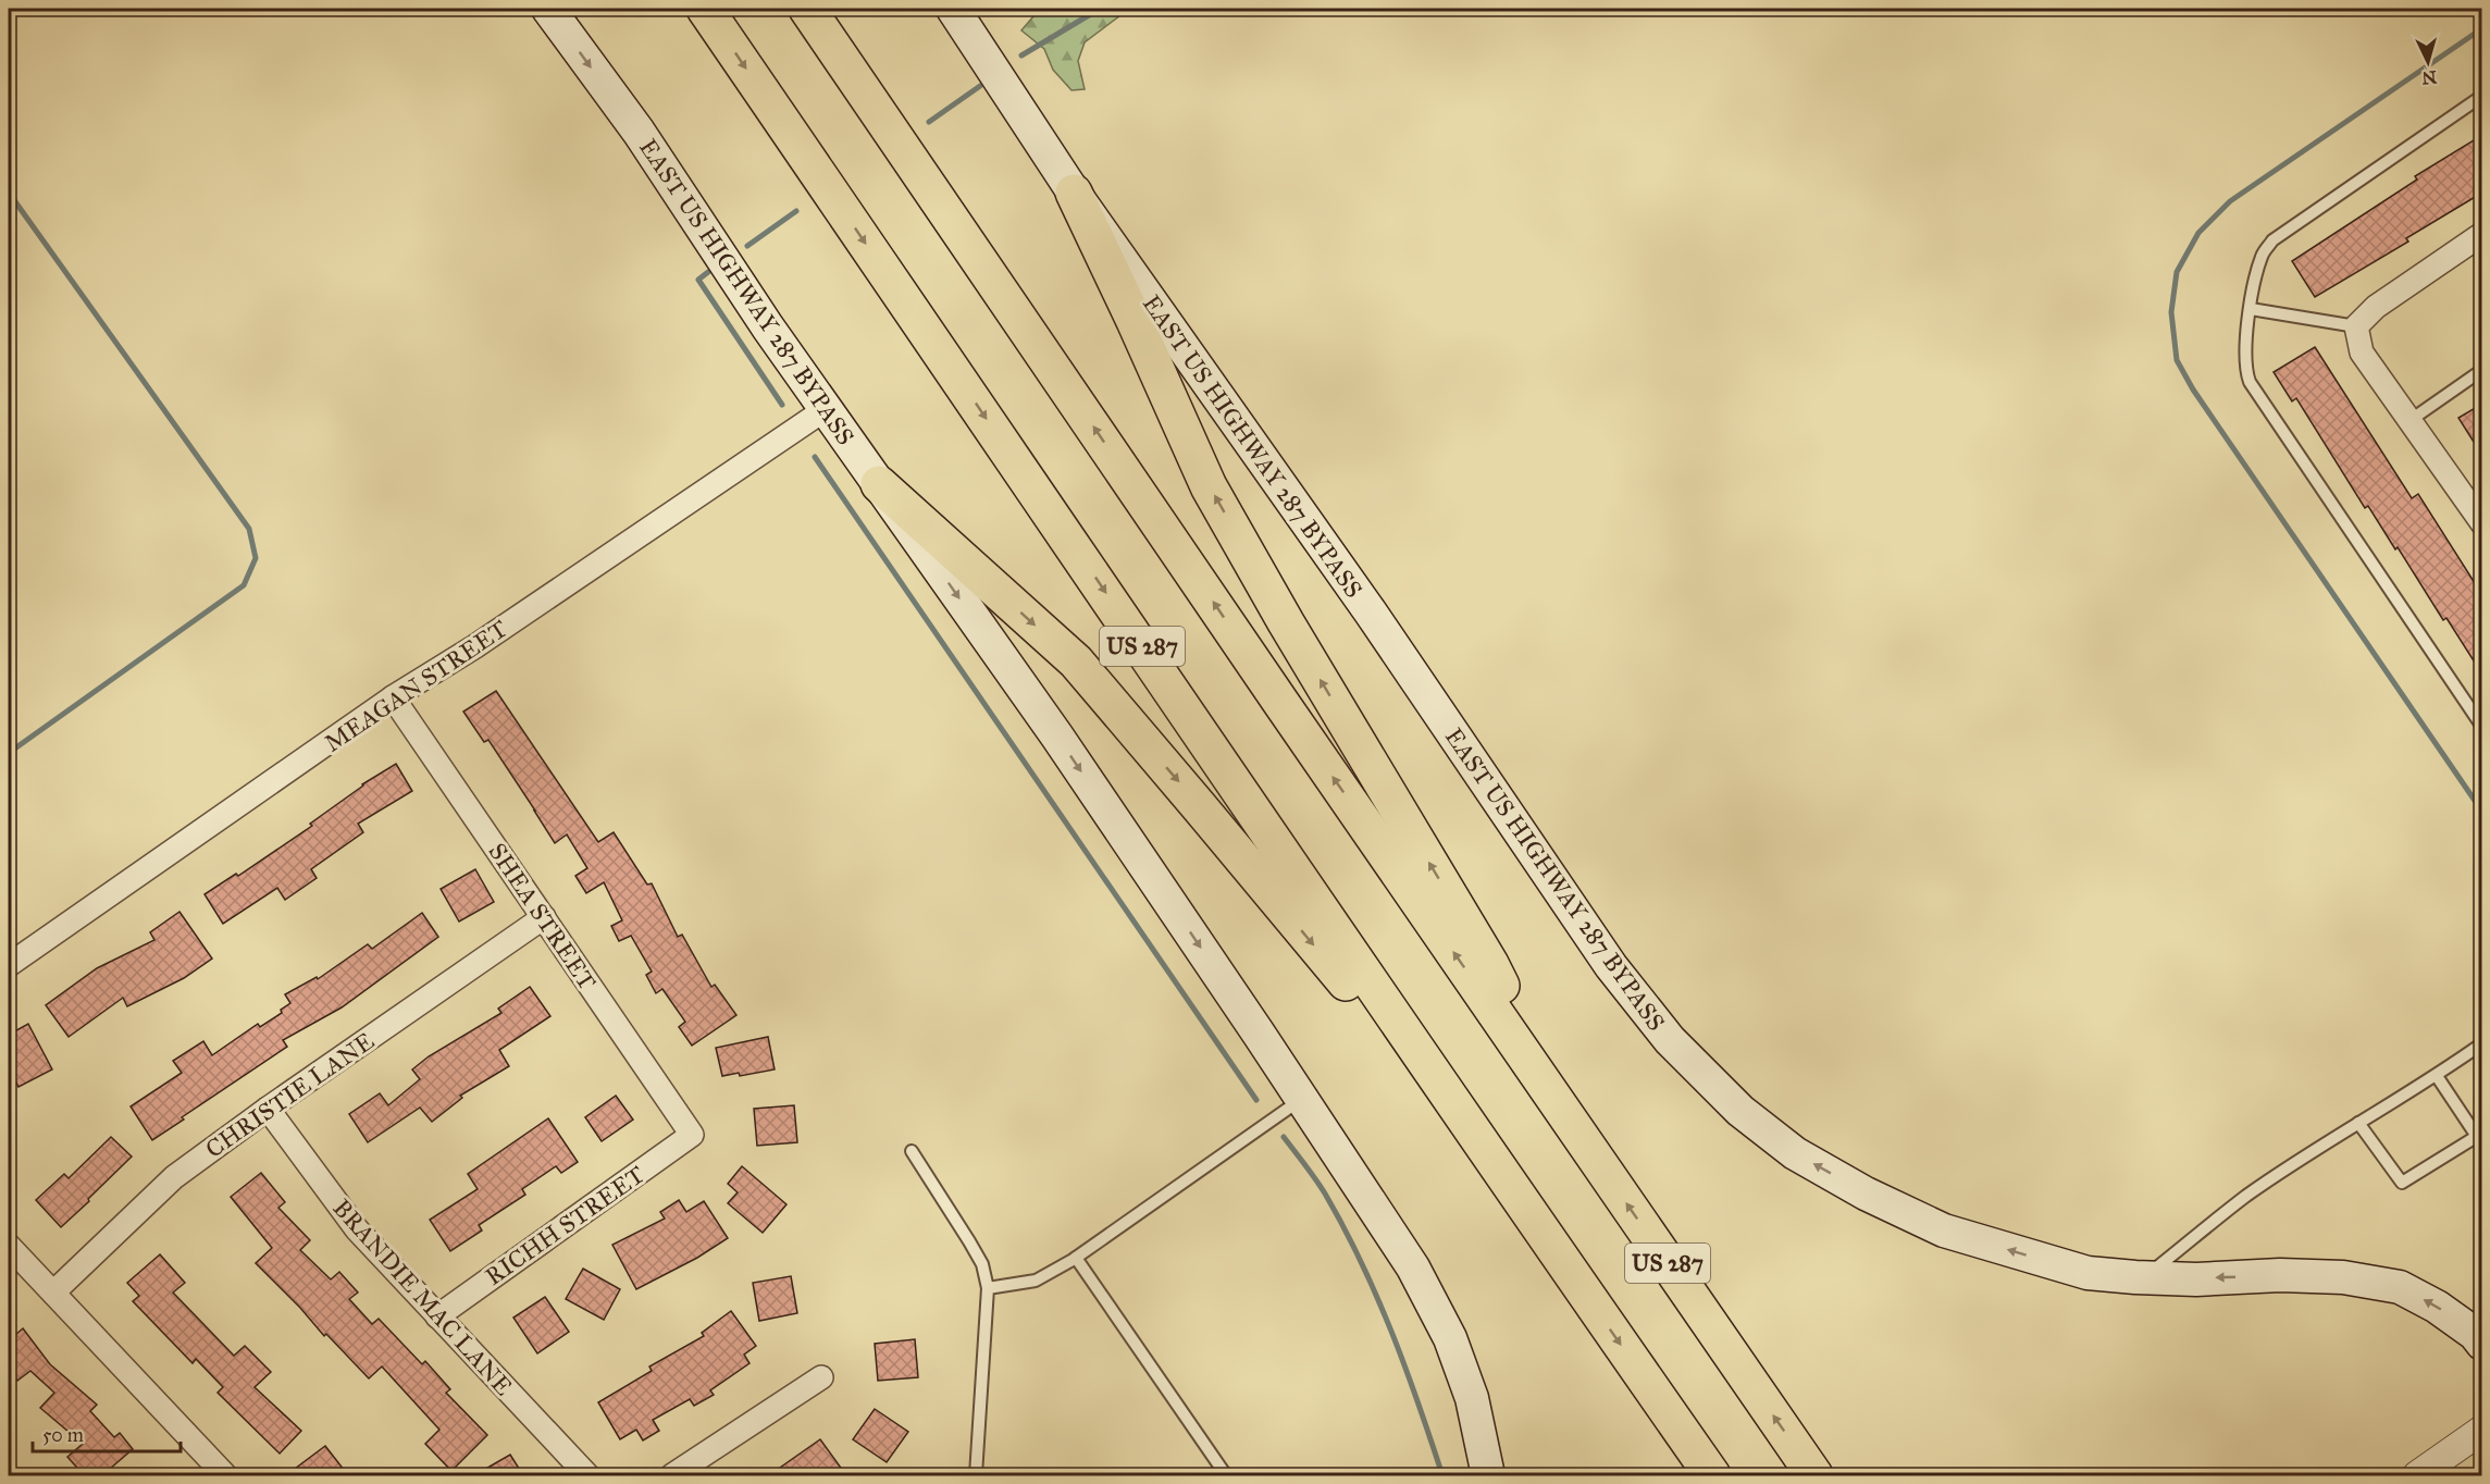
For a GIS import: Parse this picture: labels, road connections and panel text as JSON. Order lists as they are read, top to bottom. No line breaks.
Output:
{"streets":{"highway":["US 287"],"main road":["EAST US HIGHWAY 287 BYPASS"],"street":["MEAGAN STREET","SHEA STREET","CHRISTIE LANE","RICHH STREET","BRANDIE MAC LANE"]},"crossings":[["EAST US HIGHWAY 287 BYPASS","MEAGAN STREET"],["MEAGAN STREET","SHEA STREET"],["SHEA STREET","CHRISTIE LANE"],["SHEA STREET","RICHH STREET"],["CHRISTIE LANE","BRANDIE MAC LANE"],["RICHH STREET","BRANDIE MAC LANE"]],"scale_bar":"50 m","north":"bottom"}
